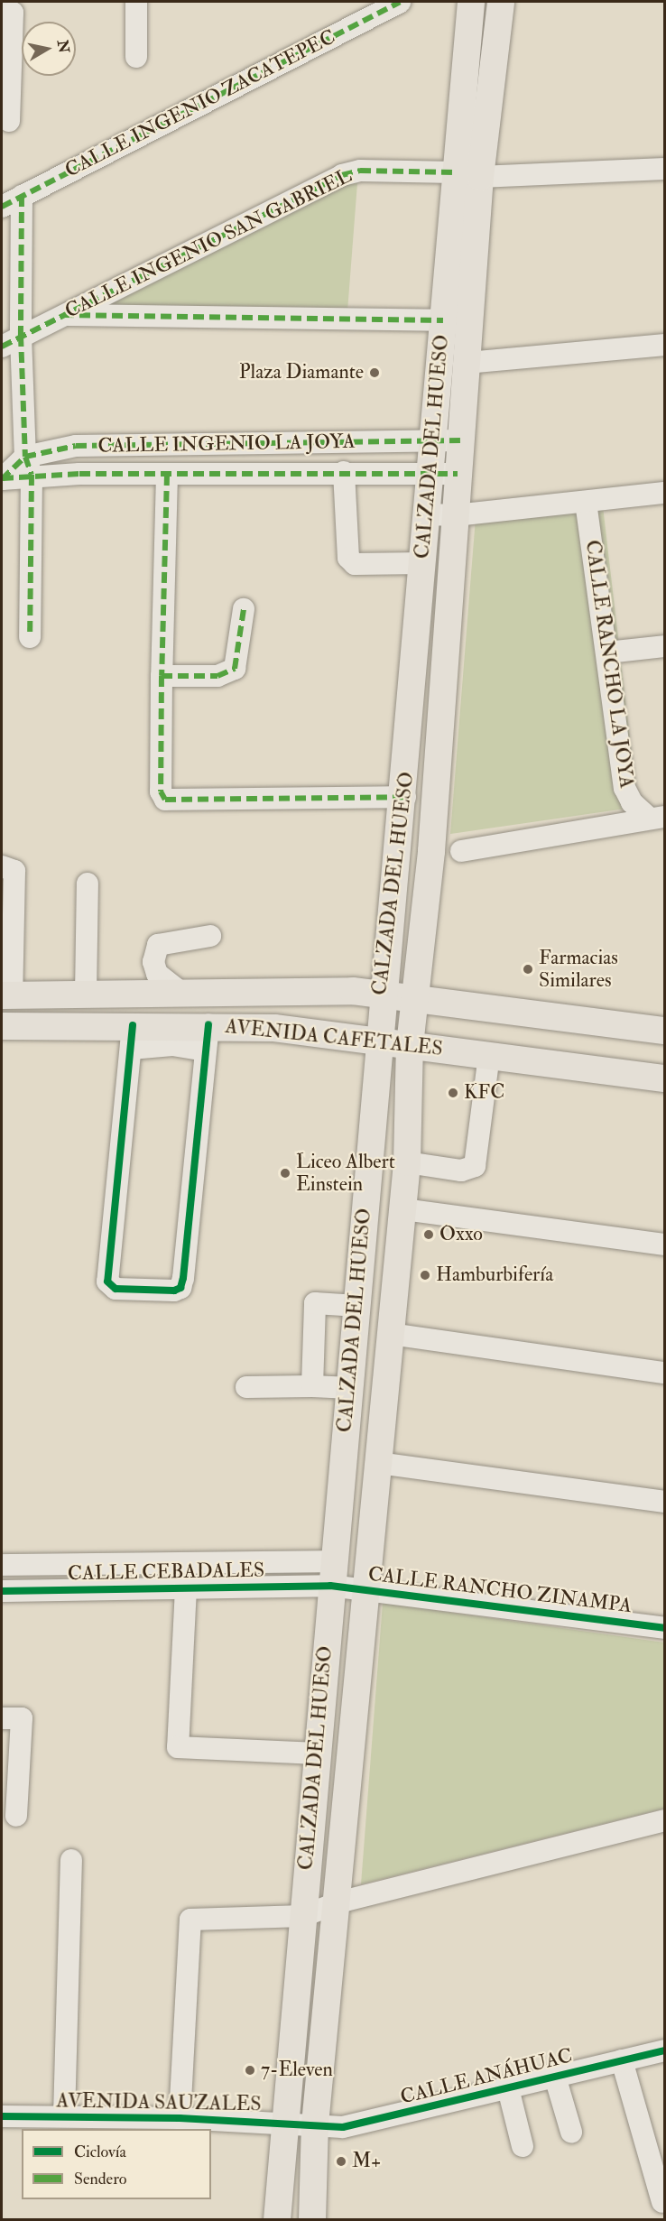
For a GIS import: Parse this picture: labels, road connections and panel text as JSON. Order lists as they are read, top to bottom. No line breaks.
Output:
{"streets":{"main road":["CALZADA DEL HUESO","AVENIDA CAFETALES"],"street":["CALLE INGENIO ZACATEPEC","CALLE INGENIO SAN GABRIEL","CALLE INGENIO LA JOYA","CALLE RANCHO LA JOYA","CALLE CEBADALES","CALLE RANCHO ZINAMPA","CALLE ANÁHUAC","AVENIDA SAUZALES"]},"crossings":[["CALLE INGENIO SAN GABRIEL","CALZADA DEL HUESO"],["CALLE INGENIO LA JOYA","CALZADA DEL HUESO"],["CALZADA DEL HUESO","AVENIDA CAFETALES"],["CALZADA DEL HUESO","CALLE CEBADALES"],["CALZADA DEL HUESO","CALLE RANCHO ZINAMPA"],["CALZADA DEL HUESO","CALLE ANÁHUAC"],["CALZADA DEL HUESO","AVENIDA SAUZALES"],["CALLE CEBADALES","CALLE RANCHO ZINAMPA"],["CALLE ANÁHUAC","AVENIDA SAUZALES"]],"places":["Plaza Diamante","Farmacias Similares","KFC","Liceo Albert Einstein","Oxxo","Hamburbifería","7-Eleven","M+"],"legend":["Ciclovía","Sendero"],"north":"right"}
